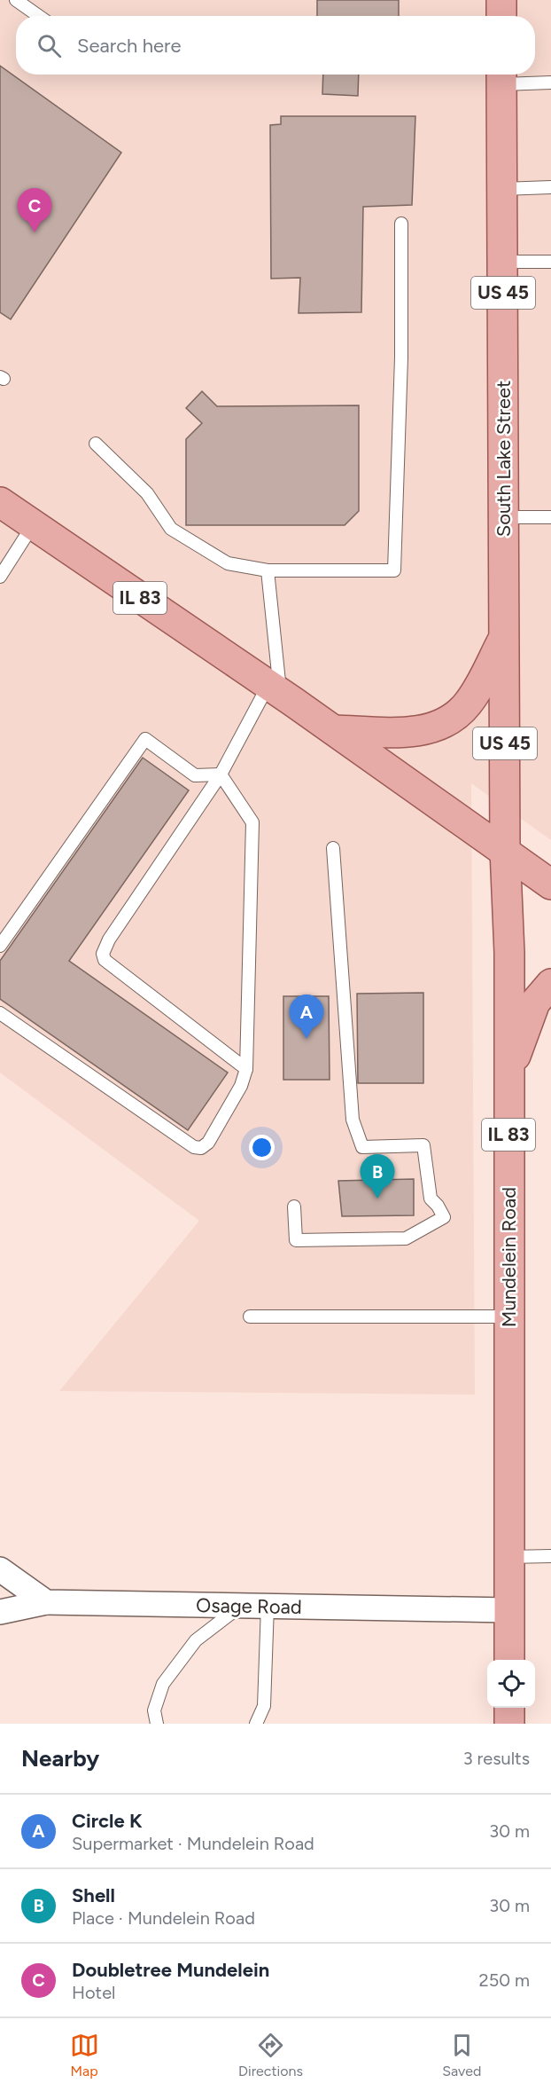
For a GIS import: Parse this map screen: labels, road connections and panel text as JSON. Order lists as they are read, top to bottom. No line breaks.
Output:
{"streets":{"main road":["US 45","South Lake Street","IL 83","Mundelein Road"],"street":["Osage Road"]},"crossings":[["South Lake Street","IL 83"],["South Lake Street","Mundelein Road"],["IL 83","Mundelein Road"],["Mundelein Road","Osage Road"]],"page":{"search":"Search here","pins":["C","A","B"],"heading":["Nearby","3 results"],"list":[{"mark":"A","name":"Circle K","note":"Supermarket · Mundelein Road","value":"30 m"},{"mark":"B","name":"Shell","note":"Place · Mundelein Road","value":"30 m"},{"mark":"C","name":"Doubletree Mundelein","note":"Hotel","value":"250 m"}],"nav":["Map","Directions","Saved"]}}
